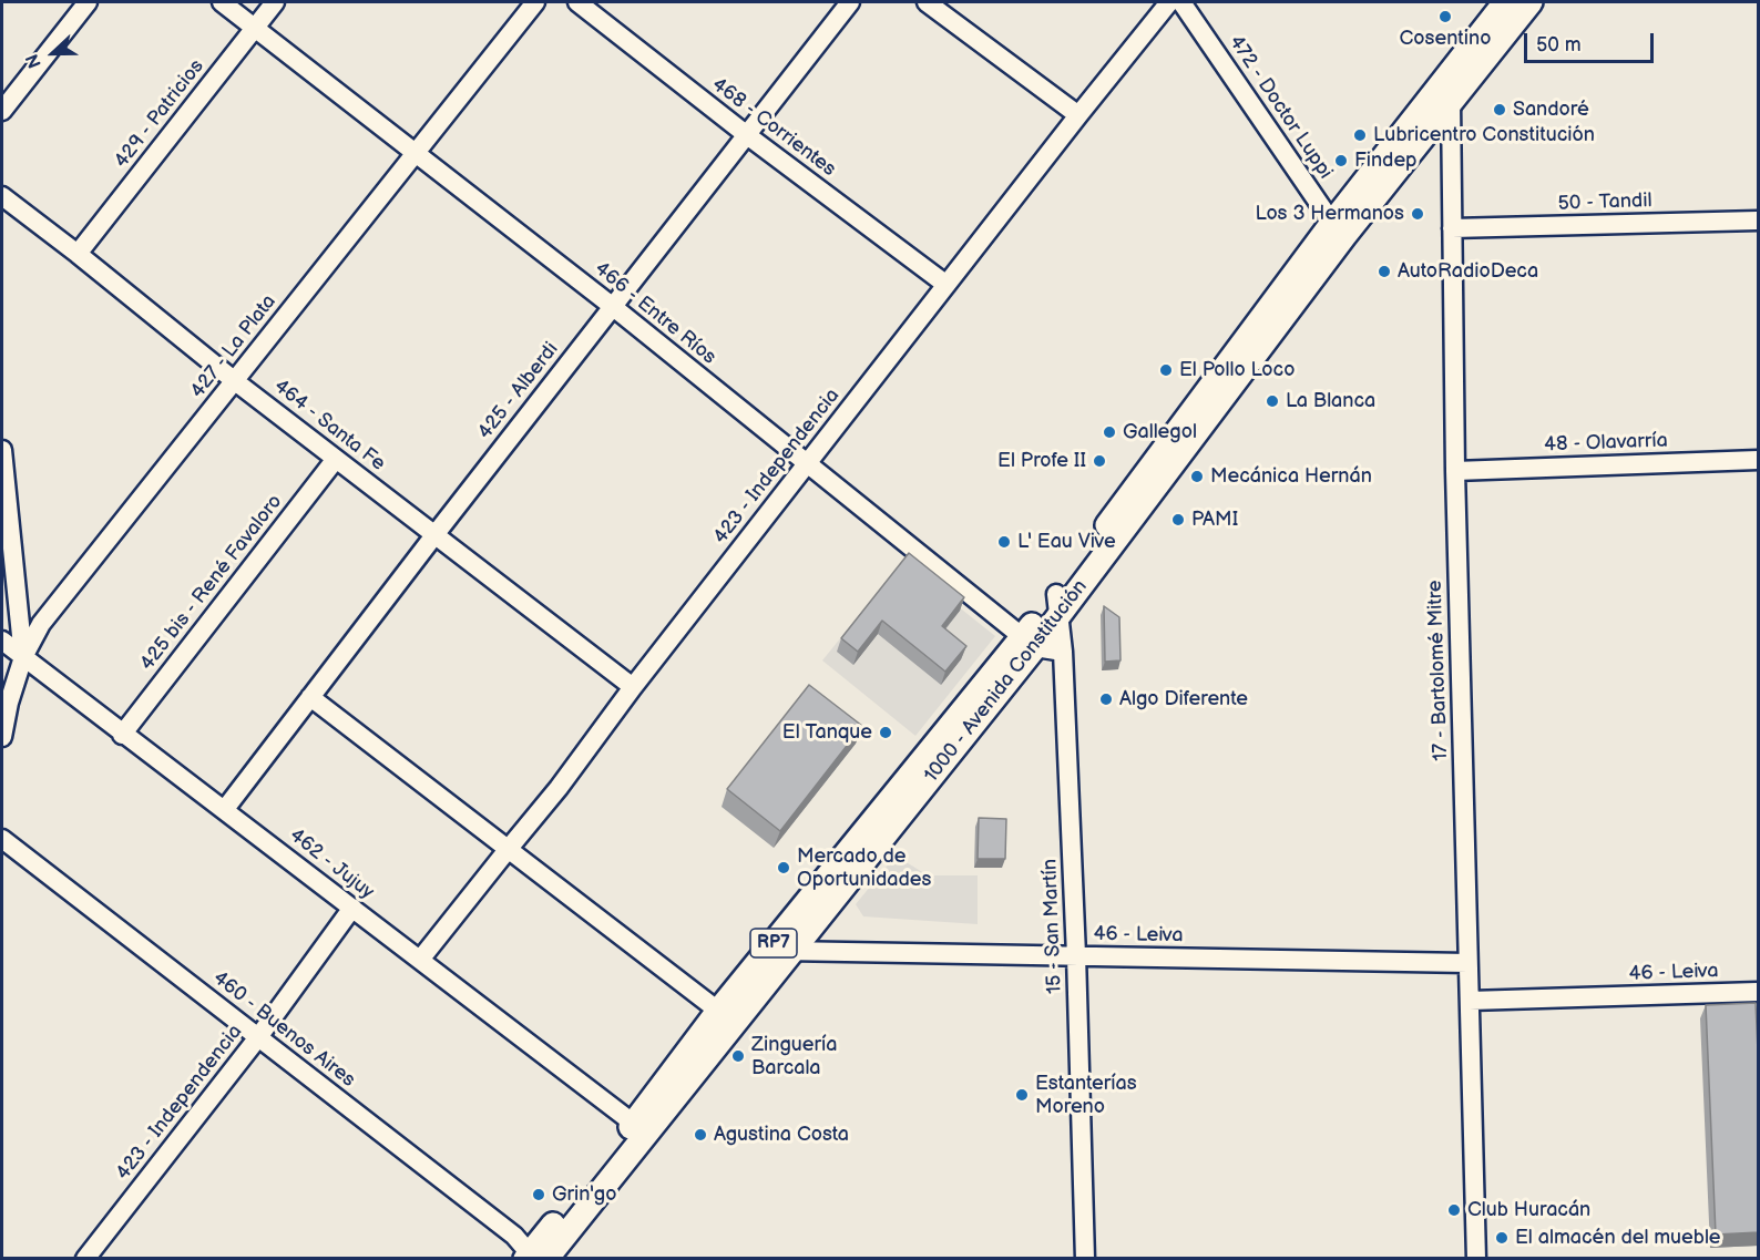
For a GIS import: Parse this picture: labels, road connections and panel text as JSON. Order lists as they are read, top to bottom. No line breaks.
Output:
{"streets":{"main road":["1000 - Avenida Constitución","RP7"],"street":["472 - Doctor Luppi","429 - Patricios","468 - Corrientes","50 - Tandil","466 - Entre Ríos","427 - La Plata","425 - Alberdi","464 - Santa Fe","48 - Olavarría","423 - Independencia","425 bis - René Favaloro","17 - Bartolomé Mitre","462 - Jujuy","15 - San Martín","46 - Leiva","460 - Buenos Aires"]},"crossings":[["472 - Doctor Luppi","1000 - Avenida Constitución"],["429 - Patricios","466 - Entre Ríos"],["429 - Patricios","464 - Santa Fe"],["468 - Corrientes","425 - Alberdi"],["468 - Corrientes","423 - Independencia"],["50 - Tandil","17 - Bartolomé Mitre"],["466 - Entre Ríos","427 - La Plata"],["466 - Entre Ríos","425 - Alberdi"],["466 - Entre Ríos","423 - Independencia"],["466 - Entre Ríos","1000 - Avenida Constitución"],["466 - Entre Ríos","15 - San Martín"],["427 - La Plata","464 - Santa Fe"],["427 - La Plata","462 - Jujuy"],["425 - Alberdi","464 - Santa Fe"],["425 - Alberdi","462 - Jujuy"],["464 - Santa Fe","423 - Independencia"],["464 - Santa Fe","425 bis - René Favaloro"],["48 - Olavarría","17 - Bartolomé Mitre"],["423 - Independencia","462 - Jujuy"],["423 - Independencia","460 - Buenos Aires"],["425 bis - René Favaloro","462 - Jujuy"],["17 - Bartolomé Mitre","1000 - Avenida Constitución"],["17 - Bartolomé Mitre","46 - Leiva"],["1000 - Avenida Constitución","462 - Jujuy"],["1000 - Avenida Constitución","15 - San Martín"],["1000 - Avenida Constitución","46 - Leiva"],["1000 - Avenida Constitución","460 - Buenos Aires"],["15 - San Martín","46 - Leiva"]],"places":["Cosentino","Sandoré","Lubricentro Constitución","Findep","Los 3 Hermanos","AutoRadioDeca","El Pollo Loco","La Blanca","Gallegol","El Profe II","Mecánica Hernán","PAMI","L' Eau Vive","Algo Diferente","El Tanque","Mercado de Oportunidades","Zinguería Barcala","Estanterías Moreno","Agustina Costa","Grin'go","Club Huracán","El almacén del mueble"],"scale_bar":"50 m","north":"left"}
